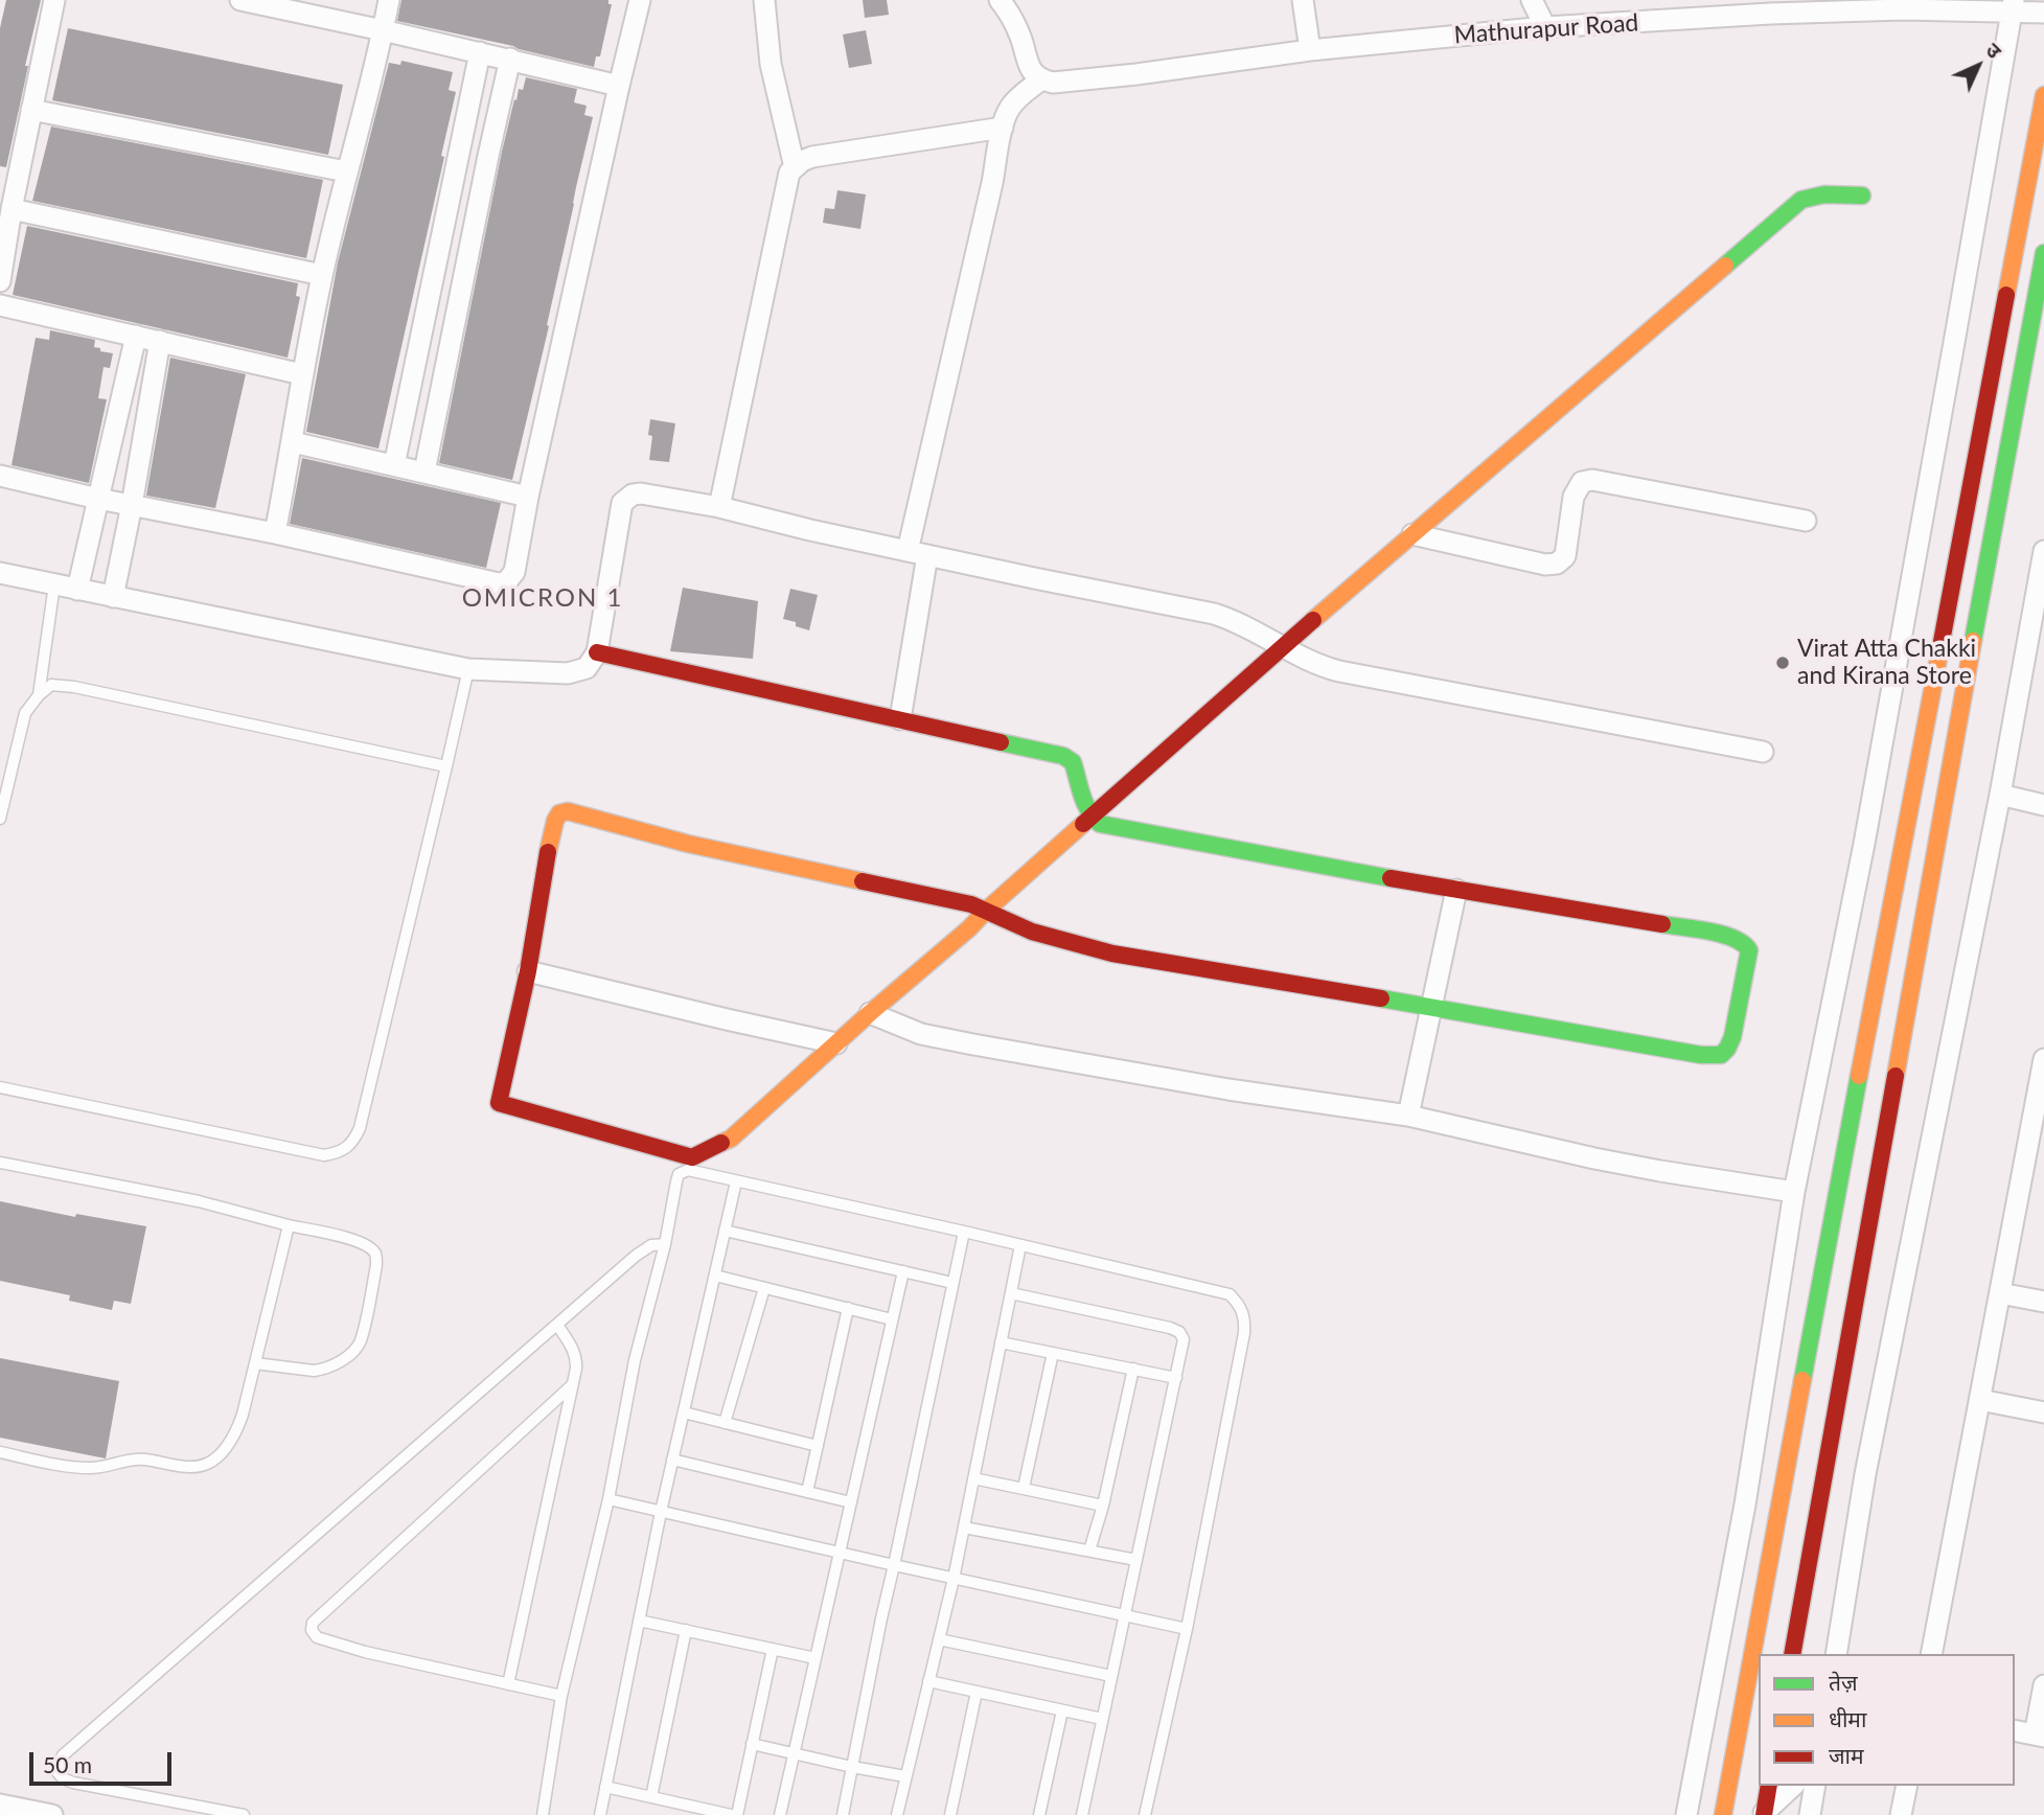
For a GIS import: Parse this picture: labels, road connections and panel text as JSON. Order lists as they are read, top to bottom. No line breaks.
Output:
{"streets":{"street":["Mathurapur Road"]},"districts":["OMICRON 1"],"places":["Virat Atta Chakki and Kirana Store"],"legend":["तेज़","धीमा","जाम"],"scale_bar":"50 m","north":"top right"}
